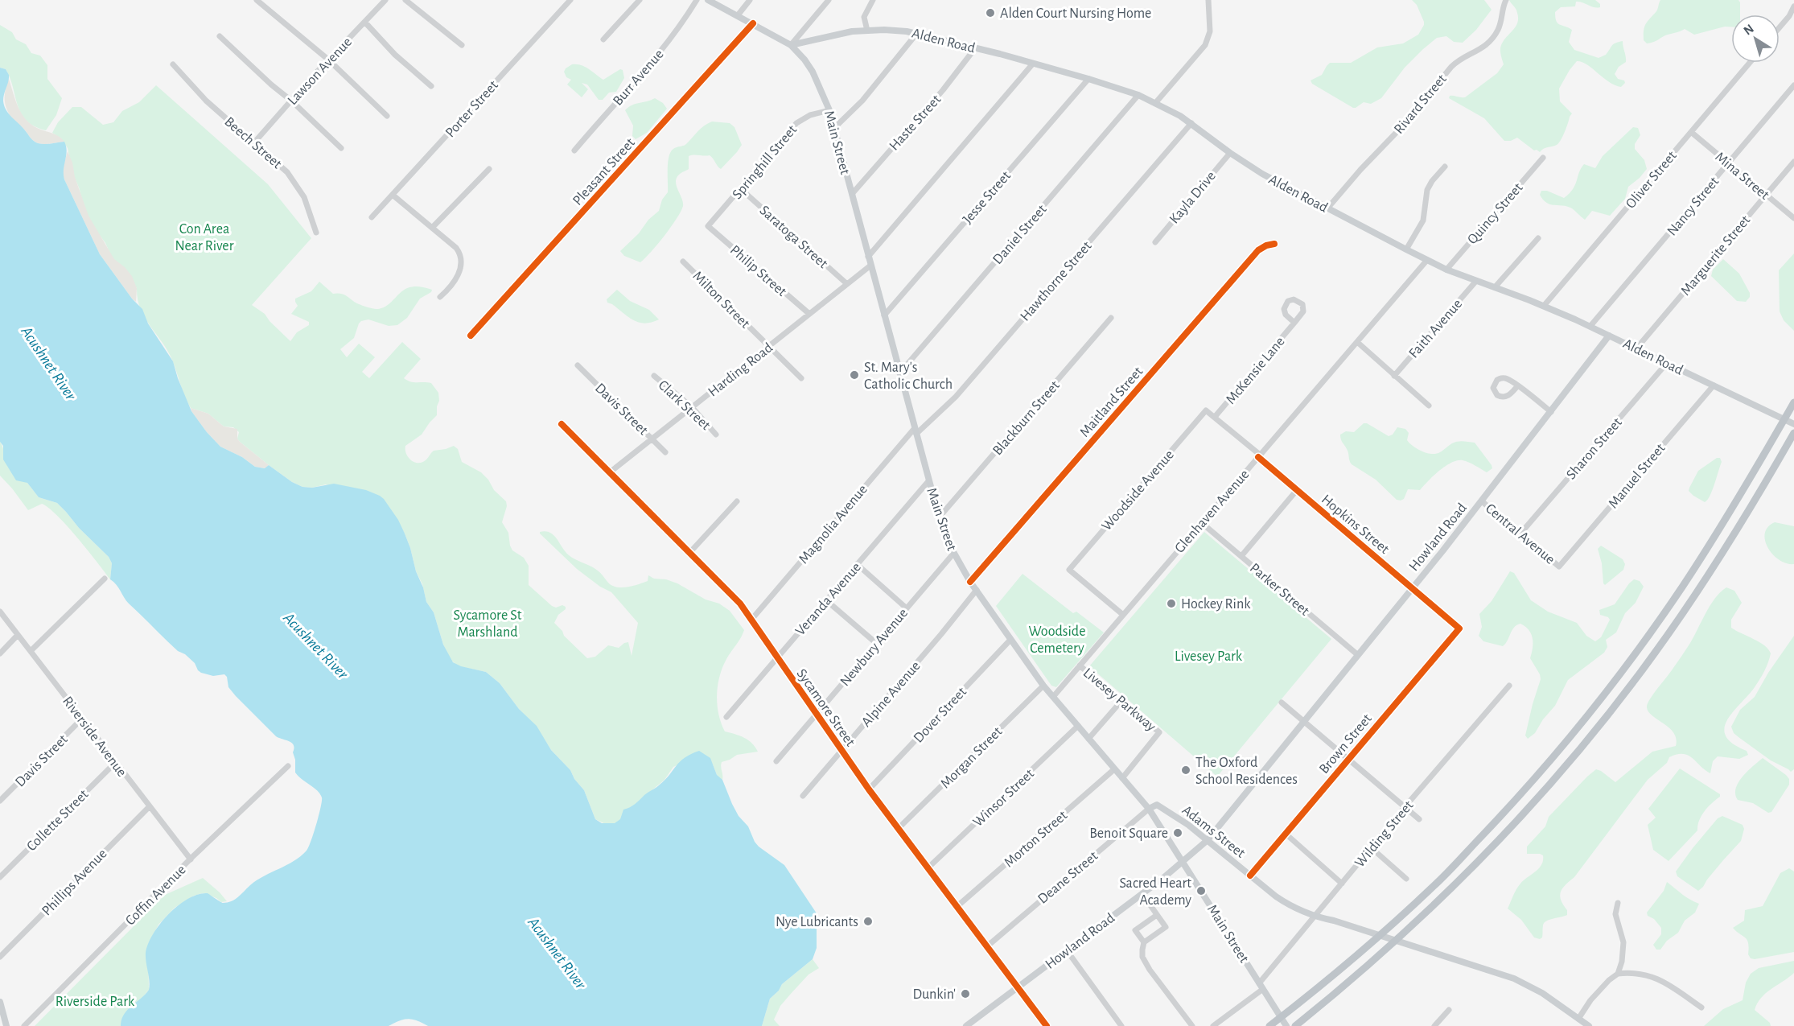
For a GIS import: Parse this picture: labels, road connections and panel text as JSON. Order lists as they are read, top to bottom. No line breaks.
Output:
{"streets":{"main road":["Alden Road","Main Street","Howland Road","Adams Street"],"street":["Lawson Avenue","Burr Avenue","Rivard Street","Porter Street","Haste Street","Beech Street","Springhill Street","Pleasant Street","Mina Street","Oliver Street","Jesse Street","Kayla Drive","Nancy Street","Quincy Street","Daniel Street","Saratoga Street","Marguerite Street","Philip Street","Hawthorne Street","Milton Street","Faith Avenue","Harding Road","McKensie Lane","Maitland Street","Clark Street","Davis Street","Blackburn Street","Sharon Street","Manuel Street","Woodside Avenue","Glenhaven Avenue","Magnolia Avenue","Hopkins Street","Central Avenue","Parker Street","Veranda Avenue","Newbury Avenue","Alpine Avenue","Livesey Parkway","Sycamore Street","Dover Street","Riverside Avenue","Brown Street","Morgan Street","Winsor Street","Collette Street","Wilding Street","Morton Street","Deane Street","Phillips Avenue","Coffin Avenue"]},"crossings":[["Alden Road","Rivard Street"],["Alden Road","Haste Street"],["Alden Road","Main Street"],["Alden Road","Oliver Street"],["Alden Road","Jesse Street"],["Alden Road","Kayla Drive"],["Alden Road","Nancy Street"],["Alden Road","Quincy Street"],["Alden Road","Daniel Street"],["Alden Road","Marguerite Street"],["Alden Road","Hawthorne Street"],["Alden Road","Faith Avenue"],["Alden Road","Sharon Street"],["Alden Road","Manuel Street"],["Alden Road","Glenhaven Avenue"],["Alden Road","Howland Road"],["Lawson Avenue","Beech Street"],["Haste Street","Main Street"],["Main Street","Springhill Street"],["Main Street","Pleasant Street"],["Main Street","Jesse Street"],["Main Street","Daniel Street"],["Main Street","Hawthorne Street"],["Main Street","Harding Road"],["Main Street","Maitland Street"],["Main Street","Blackburn Street"],["Main Street","Glenhaven Avenue"],["Main Street","Magnolia Avenue"],["Main Street","Howland Road"],["Main Street","Veranda Avenue"],["Main Street","Newbury Avenue"],["Main Street","Alpine Avenue"],["Main Street","Livesey Parkway"],["Main Street","Dover Street"],["Main Street","Morgan Street"],["Main Street","Winsor Street"],["Main Street","Adams Street"],["Main Street","Wilding Street"],["Main Street","Morton Street"],["Main Street","Deane Street"],["Springhill Street","Saratoga Street"],["Springhill Street","Philip Street"],["Mina Street","Oliver Street"],["Mina Street","Nancy Street"],["Mina Street","Marguerite Street"],["Saratoga Street","Harding Road"],["Philip Street","Harding Road"],["Hawthorne Street","Magnolia Avenue"],["Milton Street","Harding Road"],["Harding Road","Clark Street"],["Harding Road","Davis Street"],["Harding Road","Sycamore Street"],["McKensie Lane","Hopkins Street"],["Davis Street","Riverside Avenue"],["Sharon Street","Central Avenue"],["Manuel Street","Central Avenue"],["Woodside Avenue","Glenhaven Avenue"],["Woodside Avenue","Hopkins Street"],["Glenhaven Avenue","Hopkins Street"],["Glenhaven Avenue","Parker Street"],["Glenhaven Avenue","Livesey Parkway"],["Magnolia Avenue","Sycamore Street"],["Hopkins Street","Howland Road"],["Hopkins Street","Brown Street"],["Central Avenue","Howland Road"],["Howland Road","Parker Street"],["Howland Road","Sycamore Street"],["Howland Road","Adams Street"],["Veranda Avenue","Sycamore Street"],["Newbury Avenue","Sycamore Street"],["Alpine Avenue","Sycamore Street"],["Sycamore Street","Dover Street"],["Sycamore Street","Morgan Street"],["Sycamore Street","Winsor Street"],["Sycamore Street","Morton Street"],["Sycamore Street","Deane Street"],["Riverside Avenue","Collette Street"],["Riverside Avenue","Phillips Avenue"],["Riverside Avenue","Coffin Avenue"],["Brown Street","Adams Street"],["Adams Street","Wilding Street"],["Adams Street","Deane Street"]],"water":["Acushnet River"],"parks":["Con Area Near River","Sycamore St Marshland","Woodside Cemetery","Livesey Park","Riverside Park"],"places":["Alden Court Nursing Home","St. Mary's Catholic Church","Hockey Rink","The Oxford School Residences","Benoit Square","Sacred Heart Academy","Nye Lubricants","Dunkin'"],"north":"top left"}
